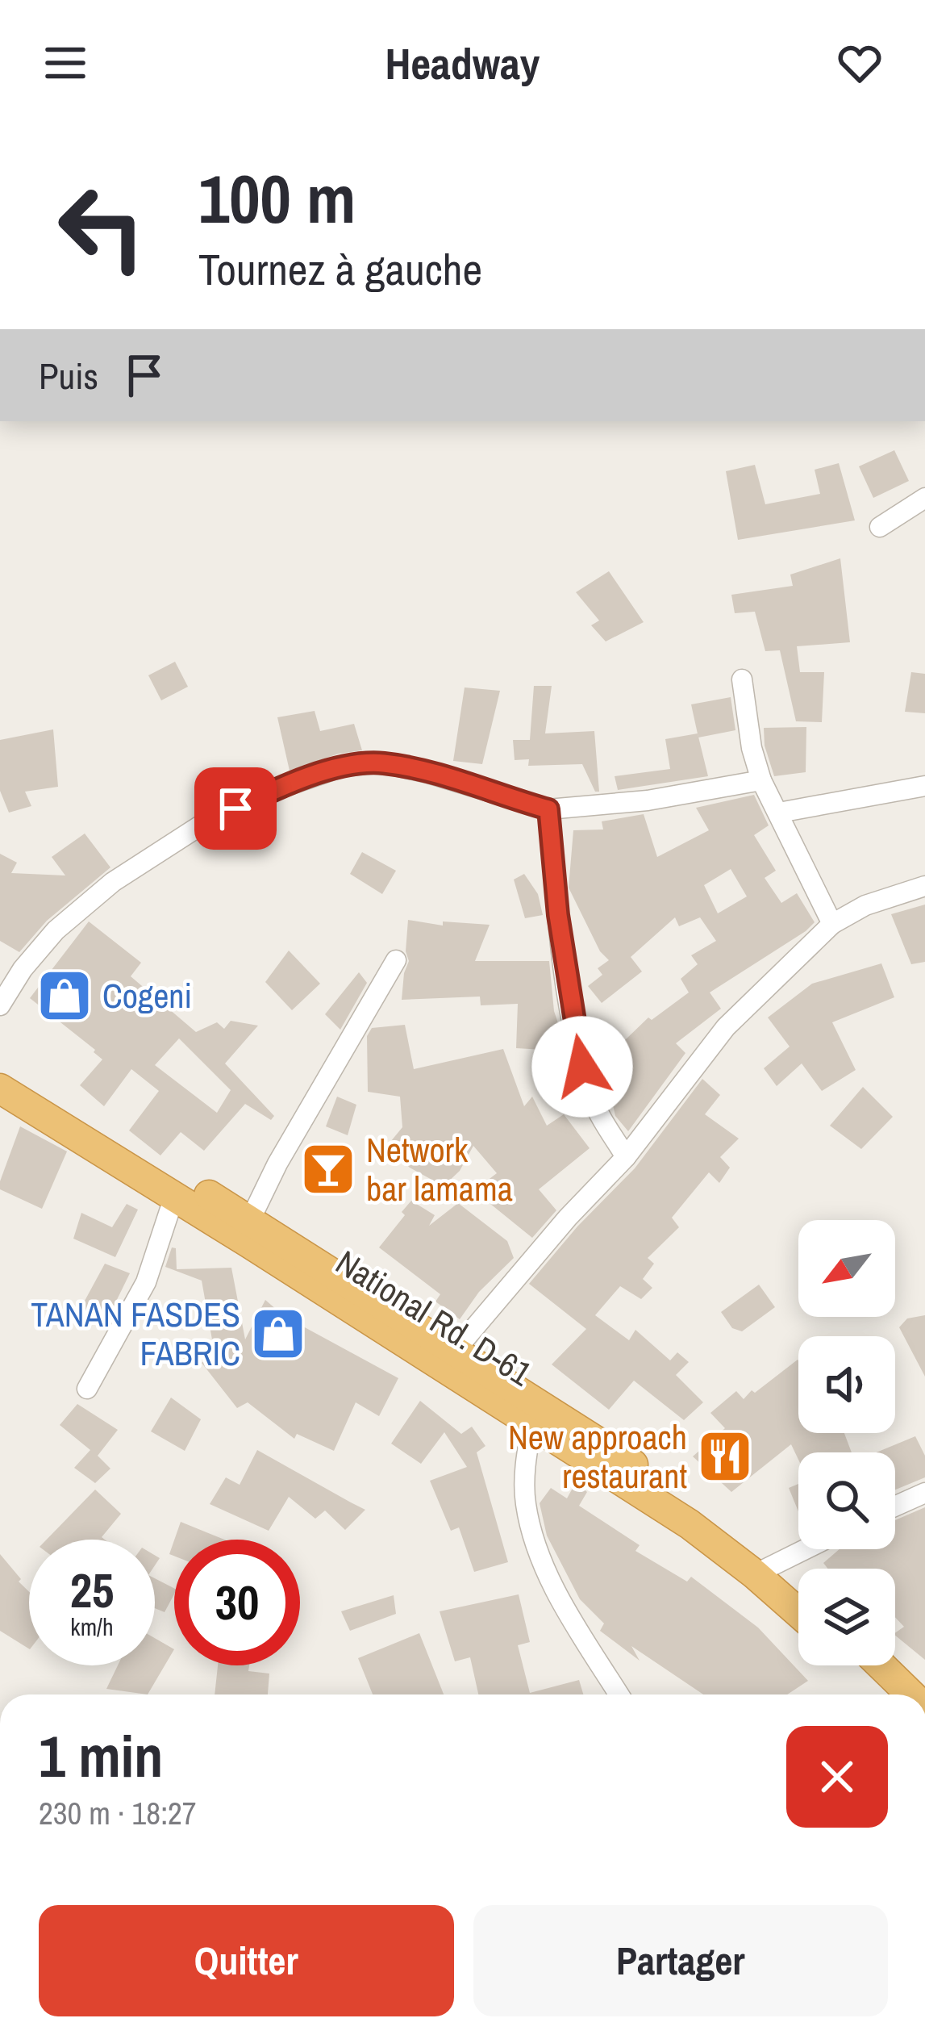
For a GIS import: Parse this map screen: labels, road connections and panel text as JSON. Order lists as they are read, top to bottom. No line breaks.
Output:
{"streets":{"highway":["National Rd. D-61"]},"places":{"shop":["Cogeni","TANAN FASDES FABRIC"],"bar":["Network bar lamama"],"restaurant":["New approach restaurant"]},"north":"bottom left","page":{"header":"Headway","turn":["100 m","Tournez à gauche"],"then":"Puis","speed":"25 km/h","limit":"30","heading":["1 min","230 m · 18:27"],"buttons":["Quitter","Partager"]}}
